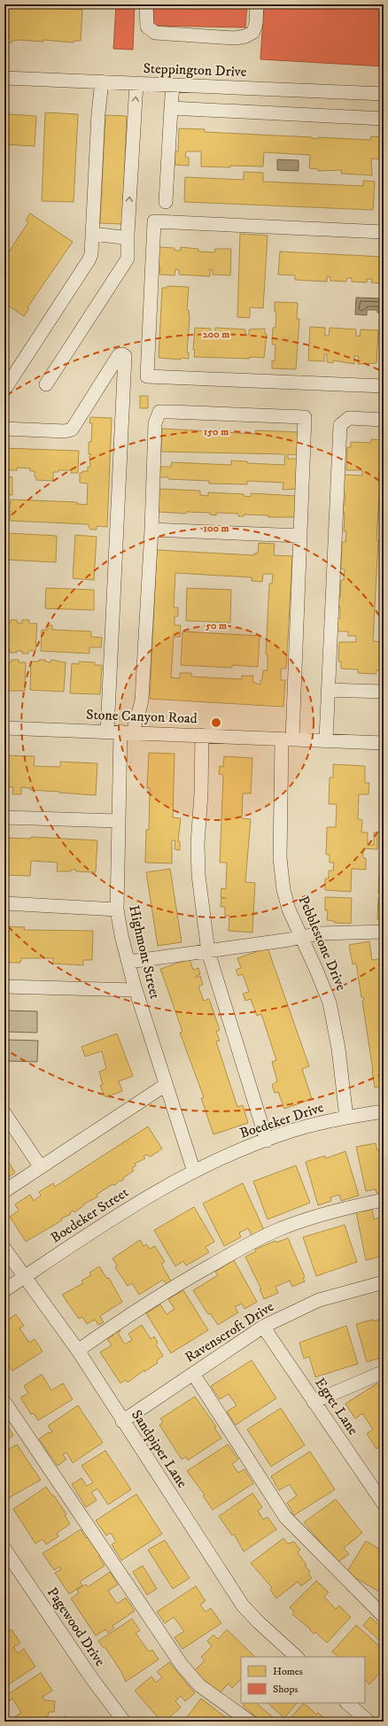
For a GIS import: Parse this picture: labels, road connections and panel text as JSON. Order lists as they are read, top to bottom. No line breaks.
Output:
{"streets":{"street":["Steppington Drive","Stone Canyon Road","Pebblestone Drive","Highmont Street","Boedeker Drive","Boedeker Street","Ravenscroft Drive","Egret Lane","Sandpiper Lane","Pagewood Drive"]},"crossings":[["Stone Canyon Road","Pebblestone Drive"],["Stone Canyon Road","Highmont Street"],["Pebblestone Drive","Boedeker Drive"],["Highmont Street","Boedeker Drive"],["Highmont Street","Boedeker Street"],["Boedeker Drive","Boedeker Street"],["Boedeker Street","Sandpiper Lane"],["Ravenscroft Drive","Egret Lane"],["Ravenscroft Drive","Sandpiper Lane"]],"legend":["Homes","Shops"],"rings":["200 m","150 m","100 m","50 m"]}
